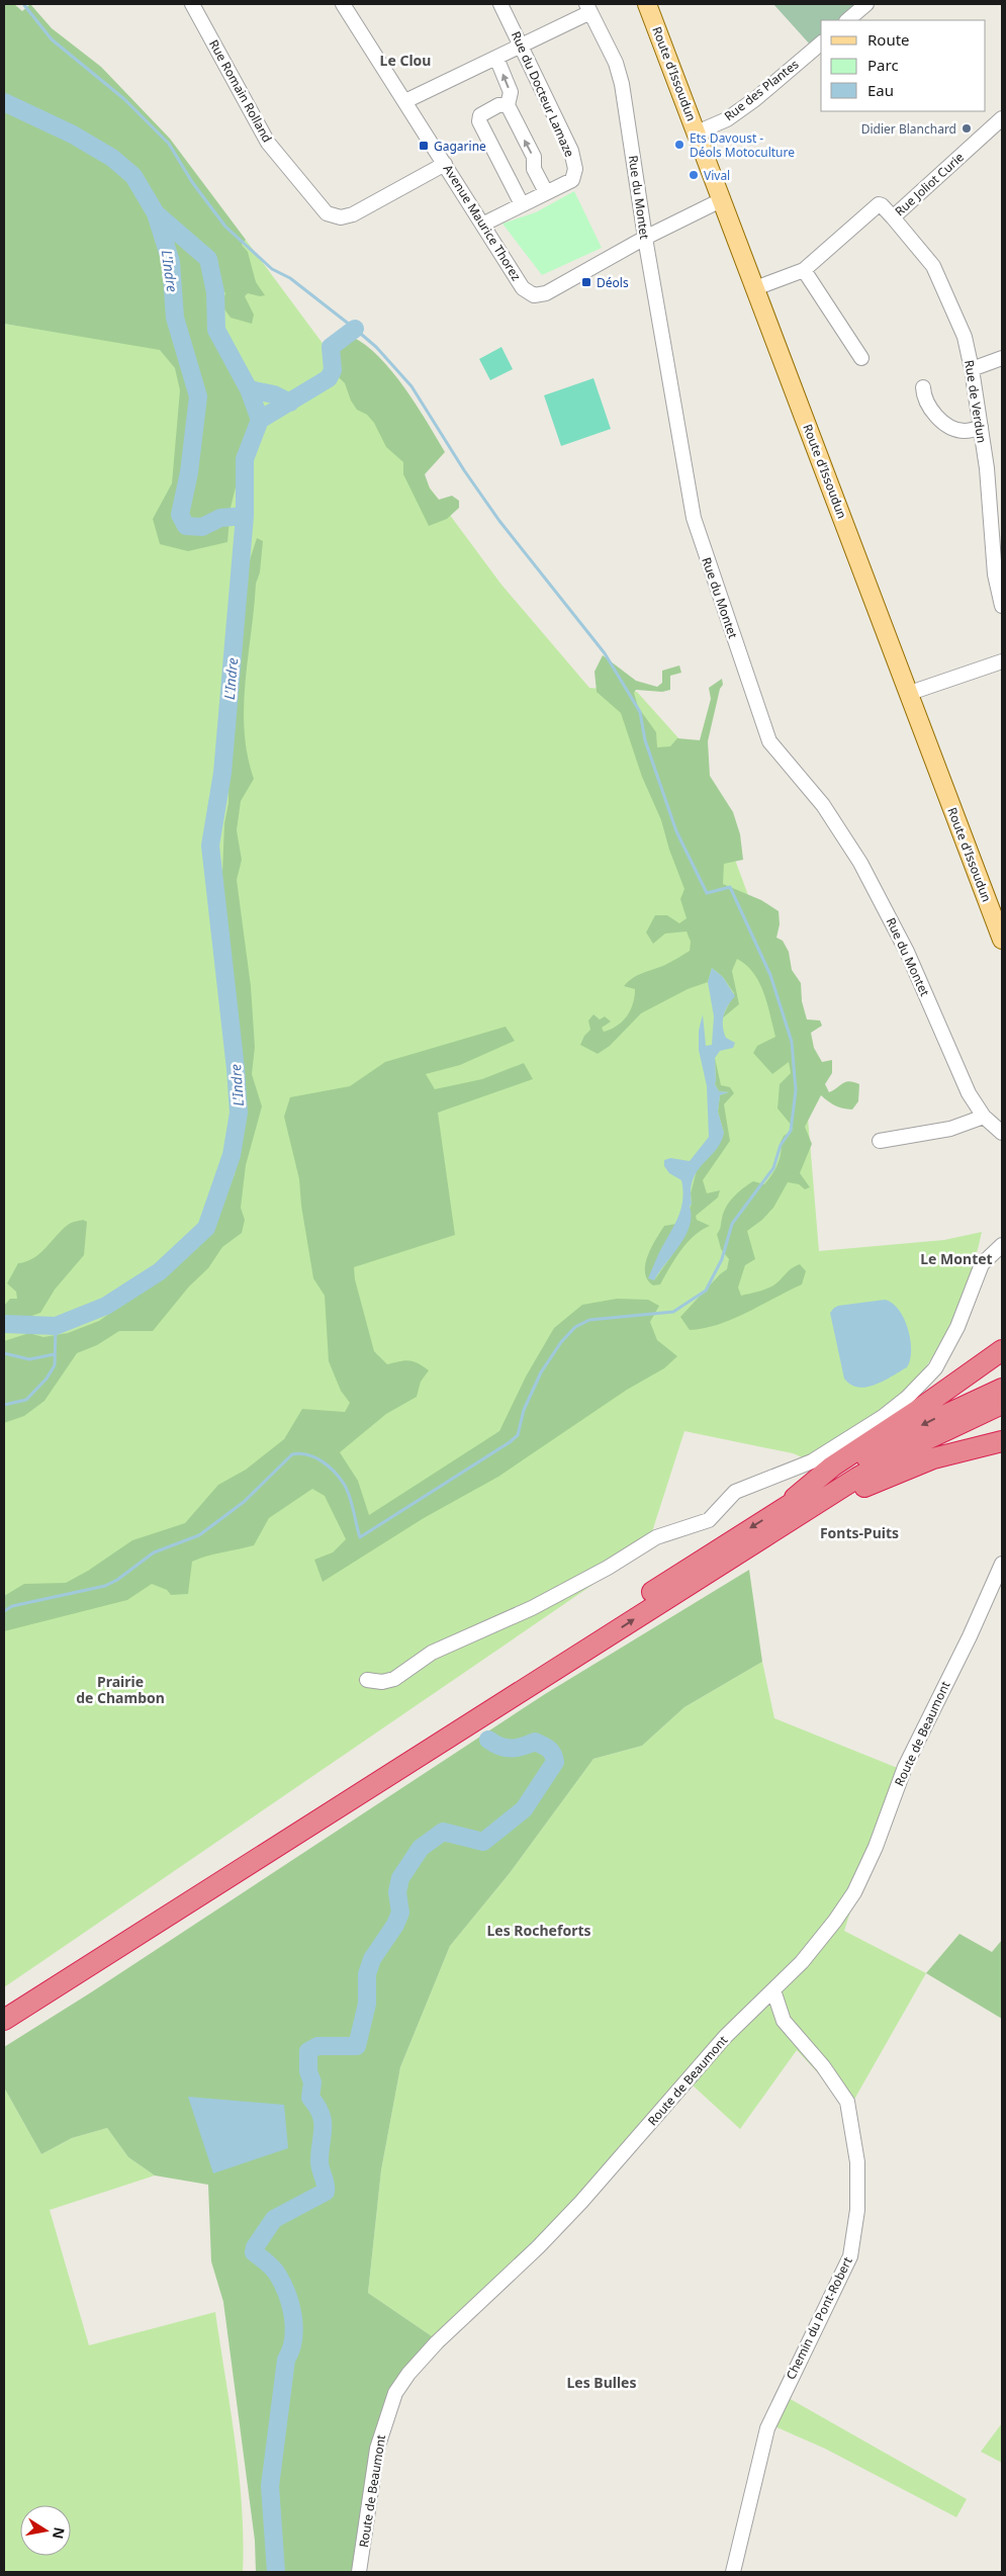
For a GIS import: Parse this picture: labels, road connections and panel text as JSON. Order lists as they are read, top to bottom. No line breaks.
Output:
{"streets":{"main road":["Route d'Issoudun"],"street":["Rue des Plantes","Rue Romain Rolland","Rue du Docteur Lamaze","Rue Joliot Curie","Rue du Montet","Avenue Maurice Thorez","Rue de Verdun","Route de Beaumont","Chemin du Pont-Robert"]},"crossings":[["Route d'Issoudun","Rue des Plantes"],["Route d'Issoudun","Rue Joliot Curie"],["Rue Romain Rolland","Avenue Maurice Thorez"],["Rue du Docteur Lamaze","Avenue Maurice Thorez"],["Rue Joliot Curie","Rue de Verdun"],["Rue du Montet","Avenue Maurice Thorez"],["Route de Beaumont","Chemin du Pont-Robert"]],"districts":["Le Clou","Le Montet","Fonts-Puits","Prairie de Chambon","Les Rocheforts","Les Bulles"],"water":["L'Indre"],"places":{"other":["Didier Blanchard","Ets Davoust - Déols Motoculture","Vival"],"transit":["Gagarine","Déols"]},"legend":["Route","Parc","Eau"],"north":"right"}
